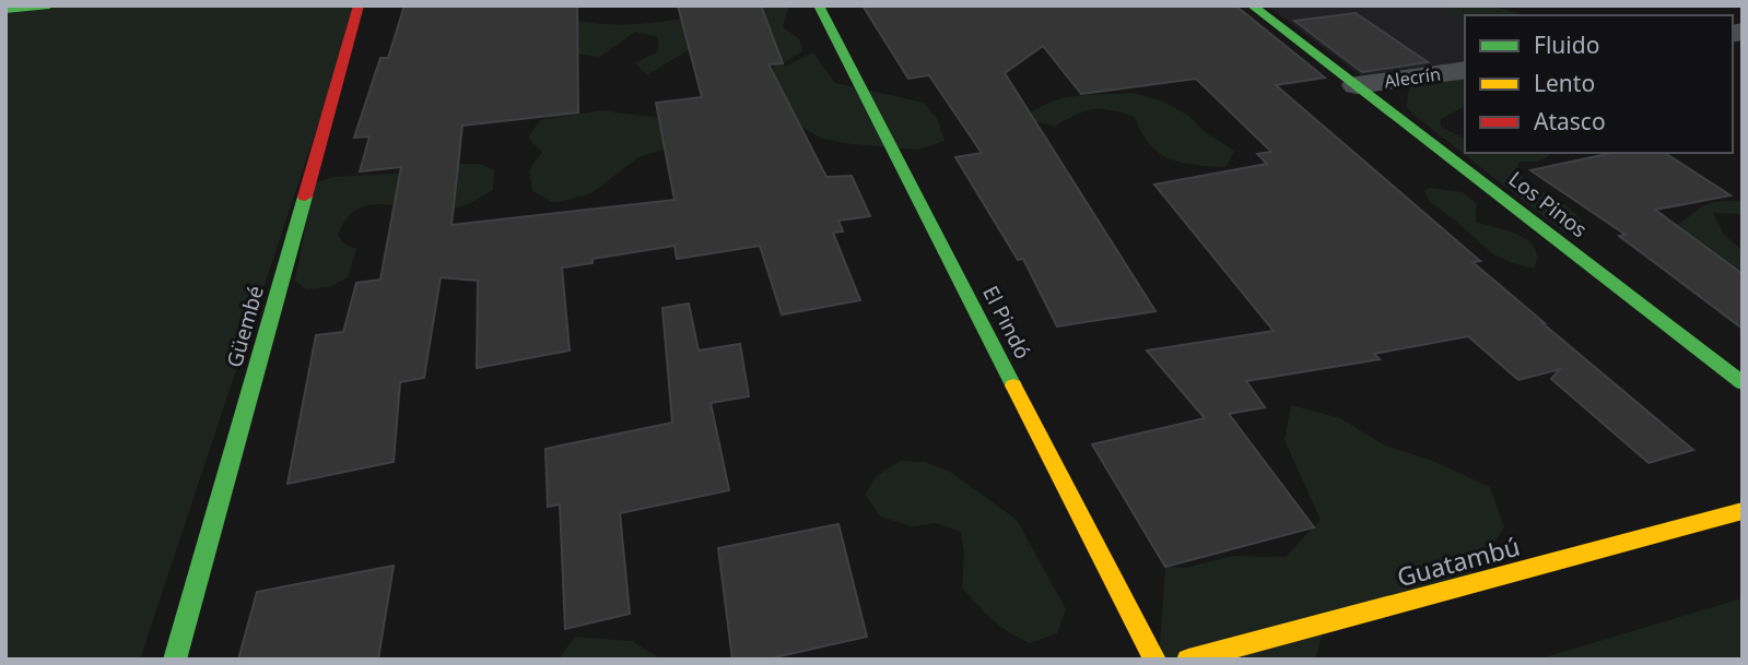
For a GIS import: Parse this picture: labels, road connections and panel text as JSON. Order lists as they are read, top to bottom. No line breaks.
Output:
{"streets":{"street":["Alecrín","Los Pinos","El Pindó","Güembé","Guatambú"]},"crossings":[["Alecrín","Los Pinos"]],"legend":["Fluido","Lento","Atasco"]}
